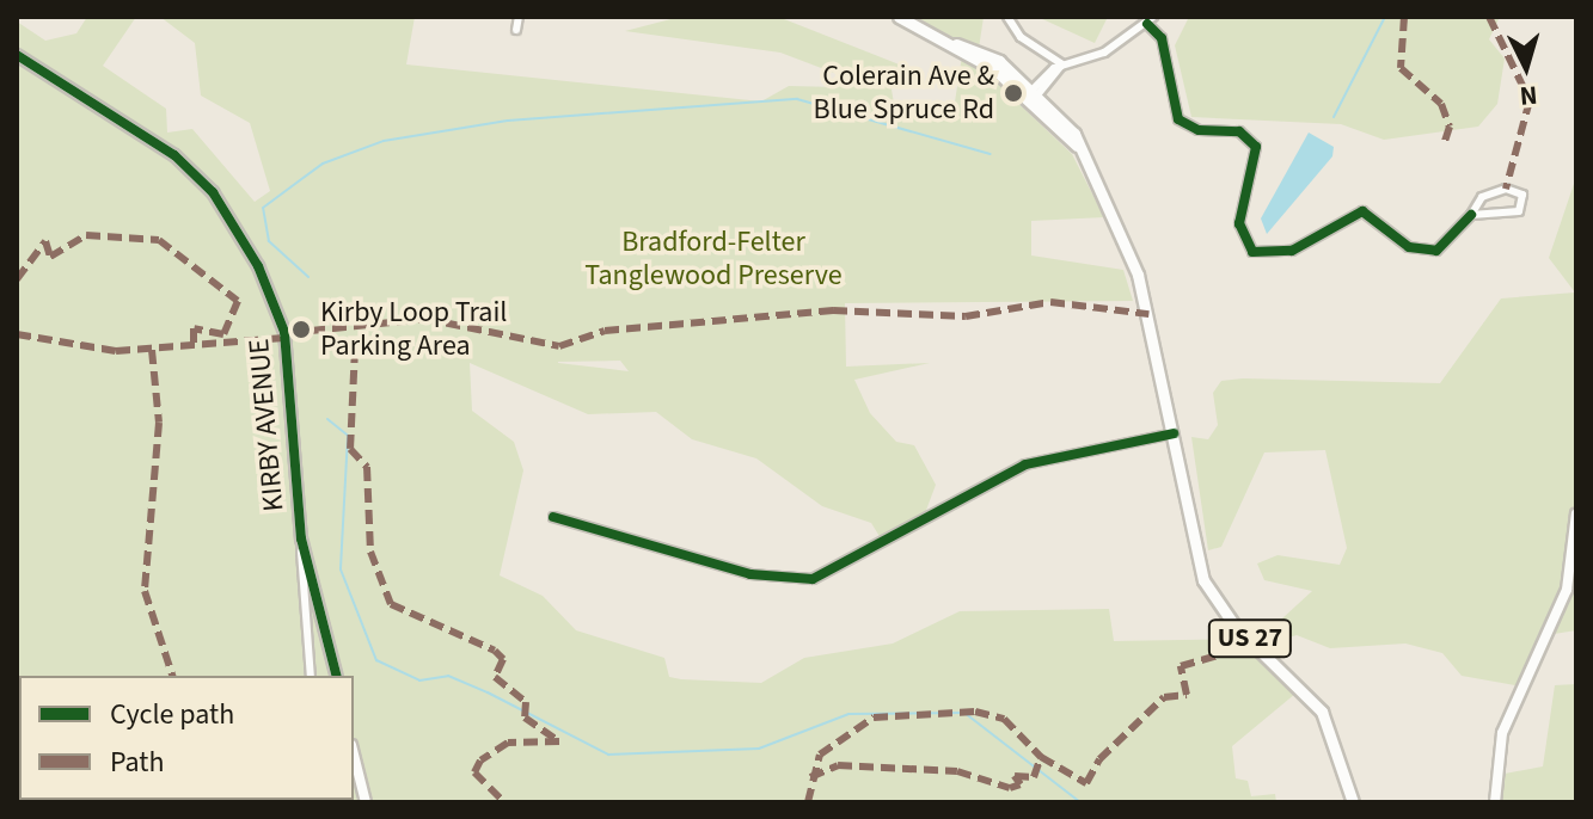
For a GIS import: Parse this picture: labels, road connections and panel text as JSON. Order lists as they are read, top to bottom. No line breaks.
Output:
{"streets":{"main road":["US 27"],"street":["KIRBY AVENUE"]},"parks":["Bradford-Felter Tanglewood Preserve"],"places":["Colerain Ave & Blue Spruce Rd","Kirby Loop Trail Parking Area"],"legend":["Cycle path","Path"],"north":"bottom"}
